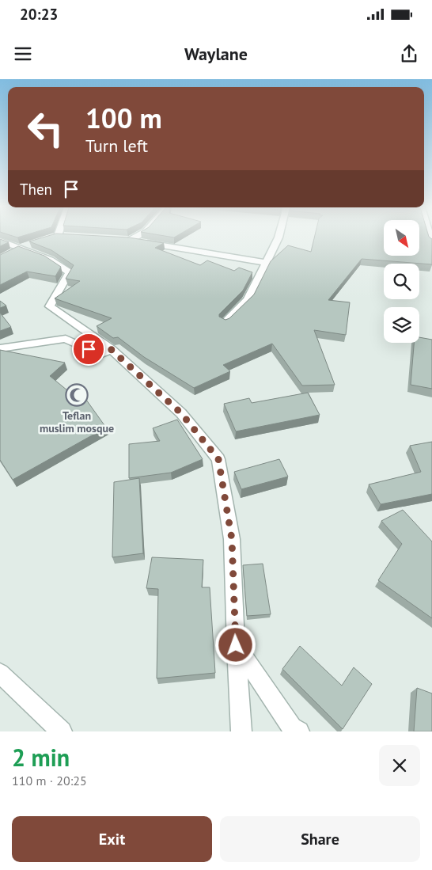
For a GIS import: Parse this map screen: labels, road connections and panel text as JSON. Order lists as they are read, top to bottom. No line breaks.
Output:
{"places":{"mosque":["Teflan muslim mosque"]},"north":"bottom right","page":{"status":"20:23","header":"Waylane","turn":["100 m","Turn left"],"then":"Then","heading":["2 min","110 m · 20:25"],"buttons":["Exit","Share"]}}
